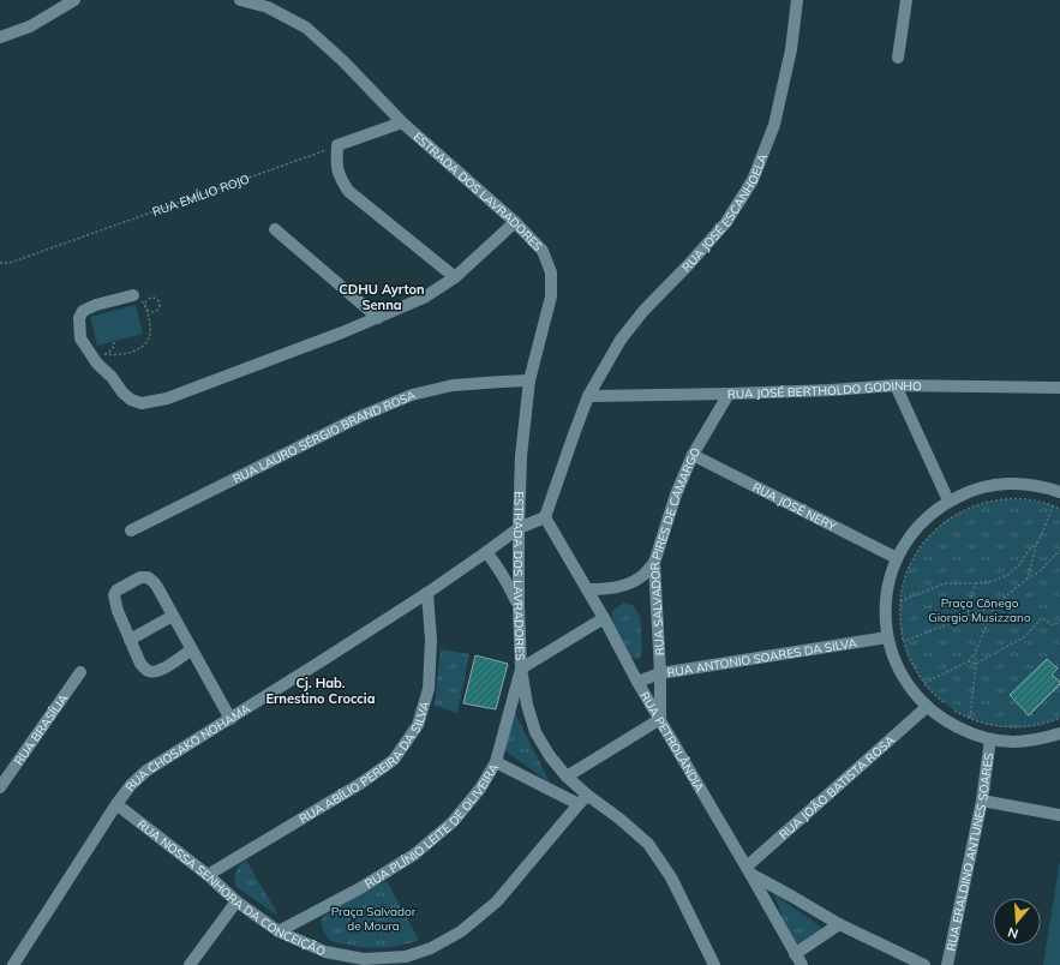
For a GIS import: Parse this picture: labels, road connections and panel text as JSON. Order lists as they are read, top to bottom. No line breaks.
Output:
{"streets":{"street":["ESTRADA DOS LAVRADORES","RUA JOSÉ ESCANHOELA","RUA JOSÉ BERTHOLDO GODINHO","RUA LAURO SÉRGIO BRAND ROSA","RUA JOSÉ NERY","RUA SALVADOR PIRES DE CAMARGO","RUA ANTONIO SOARES DA SILVA","RUA BRASÍLIA","RUA PETROLÂNDIA","RUA CHOSAKO NOHAMA","RUA ABÍLIO PEREIRA DA SILVA","RUA JOÃO BATISTA ROSA","RUA PLÍNIO LEITE DE OLIVEIRA","RUA ERALDINO ANTUNES SOARES","RUA NOSSA SENHORA DA CONCEIÇÃO"],"path":["RUA EMÍLIO ROJO"]},"crossings":[["ESTRADA DOS LAVRADORES","RUA LAURO SÉRGIO BRAND ROSA"],["ESTRADA DOS LAVRADORES","RUA CHOSAKO NOHAMA"],["ESTRADA DOS LAVRADORES","RUA PLÍNIO LEITE DE OLIVEIRA"],["RUA JOSÉ ESCANHOELA","RUA JOSÉ BERTHOLDO GODINHO"],["RUA JOSÉ ESCANHOELA","RUA PETROLÂNDIA"],["RUA JOSÉ ESCANHOELA","RUA CHOSAKO NOHAMA"],["RUA JOSÉ BERTHOLDO GODINHO","RUA SALVADOR PIRES DE CAMARGO"],["RUA JOSÉ NERY","RUA SALVADOR PIRES DE CAMARGO"],["RUA SALVADOR PIRES DE CAMARGO","RUA ANTONIO SOARES DA SILVA"],["RUA SALVADOR PIRES DE CAMARGO","RUA PETROLÂNDIA"],["RUA ANTONIO SOARES DA SILVA","RUA PETROLÂNDIA"],["RUA PETROLÂNDIA","RUA CHOSAKO NOHAMA"],["RUA PETROLÂNDIA","RUA JOÃO BATISTA ROSA"],["RUA CHOSAKO NOHAMA","RUA ABÍLIO PEREIRA DA SILVA"],["RUA CHOSAKO NOHAMA","RUA NOSSA SENHORA DA CONCEIÇÃO"],["RUA ABÍLIO PEREIRA DA SILVA","RUA NOSSA SENHORA DA CONCEIÇÃO"],["RUA PLÍNIO LEITE DE OLIVEIRA","RUA NOSSA SENHORA DA CONCEIÇÃO"]],"districts":["CDHU Ayrton Senna","Cj. Hab. Ernestino Croccia"],"parks":["Praça Cônego Giorgio Musizzano","Praça Salvador de Moura"],"north":"bottom"}
